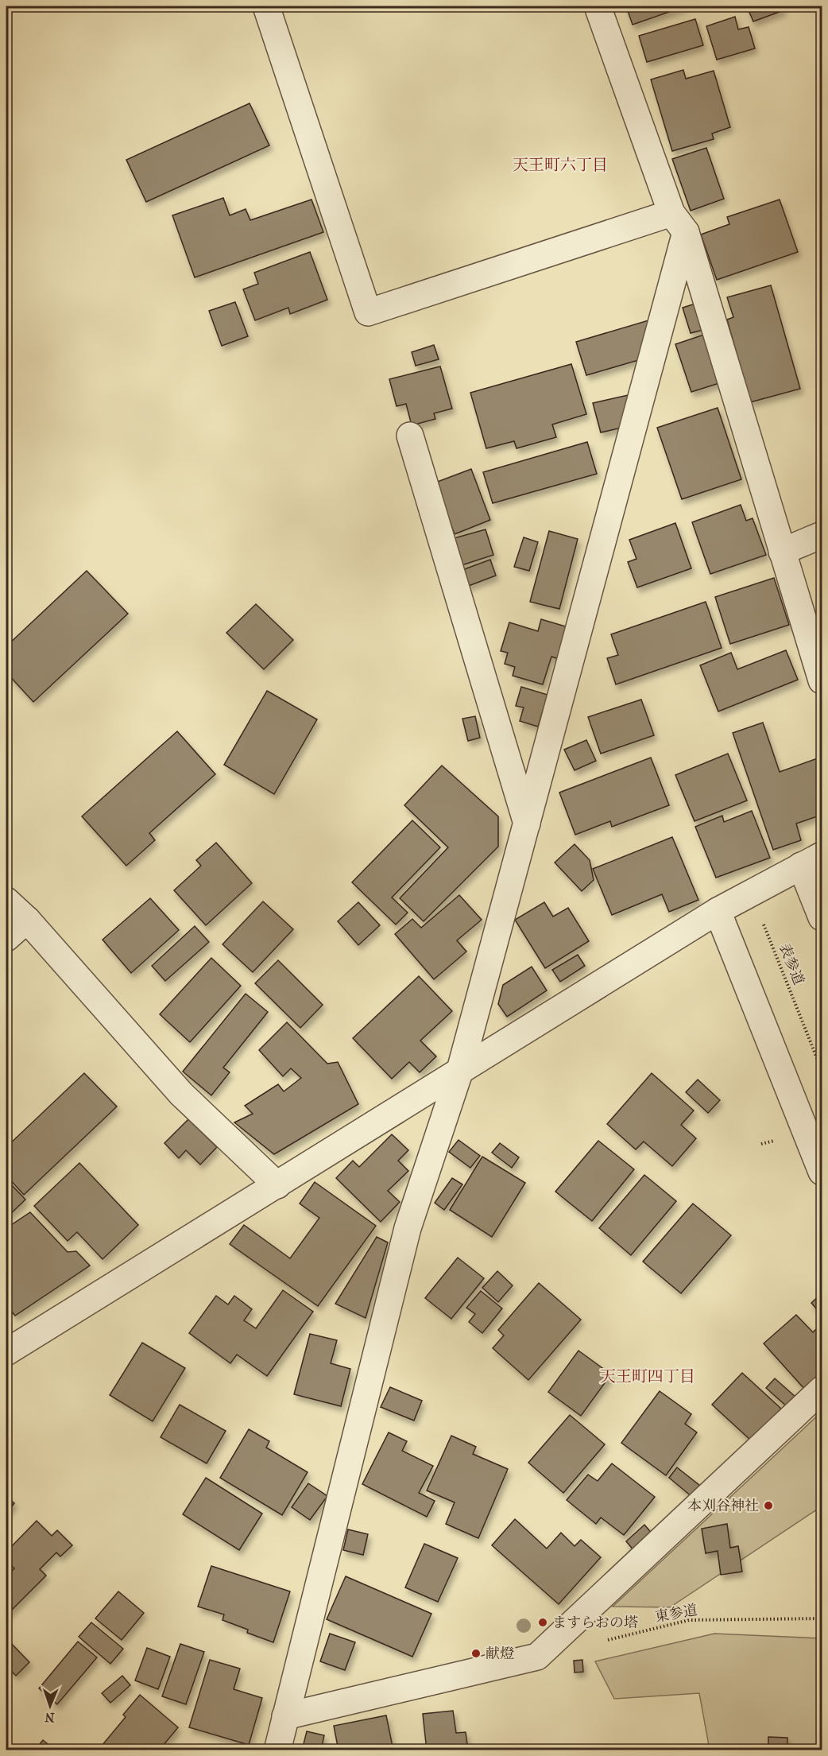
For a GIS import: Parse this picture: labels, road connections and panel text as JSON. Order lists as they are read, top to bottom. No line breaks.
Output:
{"streets":{"path":["表参道","東参道"]},"districts":["天王町六丁目","天王町四丁目"],"places":["本刈谷神社","ますらおの塔","献燈"],"north":"bottom"}
